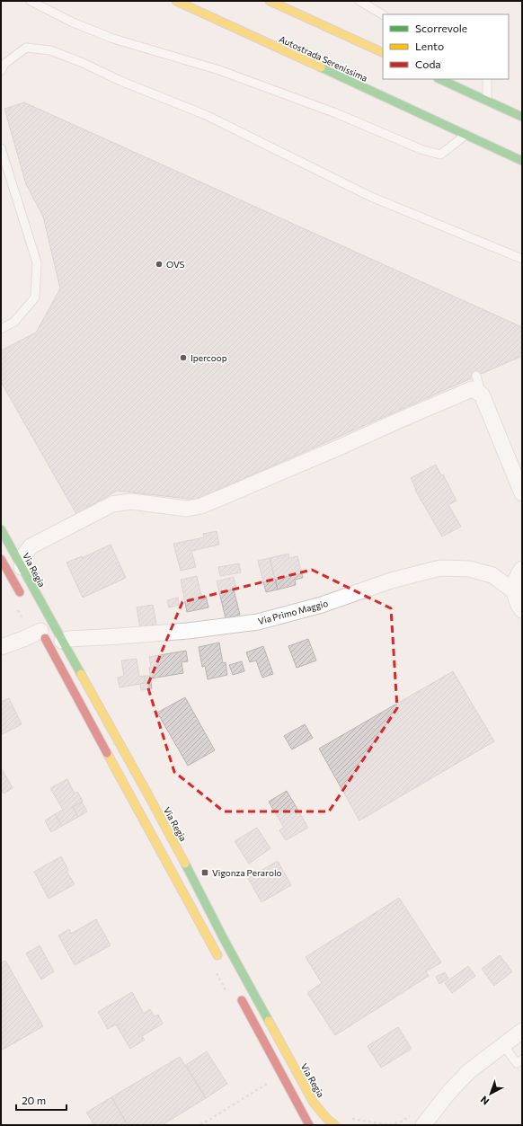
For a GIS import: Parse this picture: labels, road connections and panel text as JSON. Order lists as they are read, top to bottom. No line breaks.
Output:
{"streets":{"main road":["Autostrada Serenissima","Via Regia"],"street":["Via Primo Maggio"]},"crossings":[["Via Regia","Via Primo Maggio"]],"places":{"other":["OVS","Ipercoop"],"transit":["Vigonza Perarolo"]},"legend":["Scorrevole","Lento","Coda"],"scale_bar":"20 m","north":"bottom left"}
